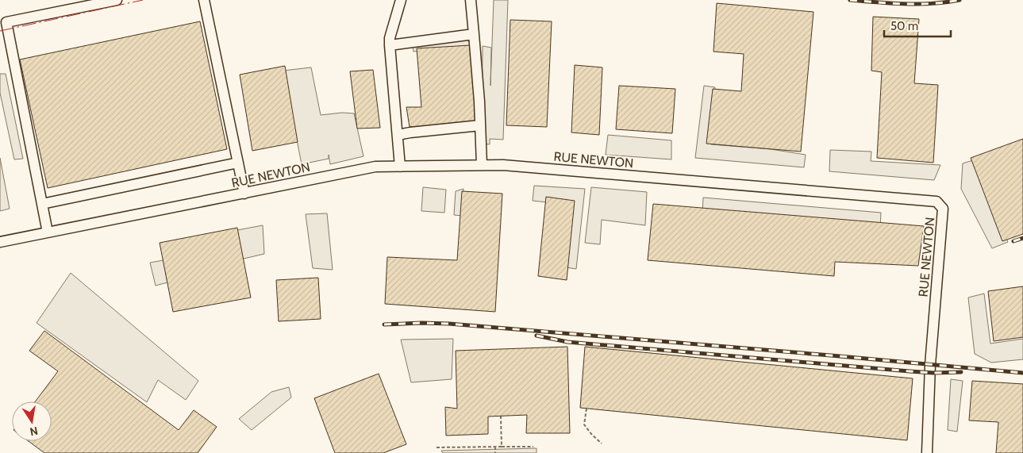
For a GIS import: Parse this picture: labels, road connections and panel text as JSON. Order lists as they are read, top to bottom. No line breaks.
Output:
{"streets":{"street":["RUE NEWTON"]},"scale_bar":"50 m","north":"bottom"}
